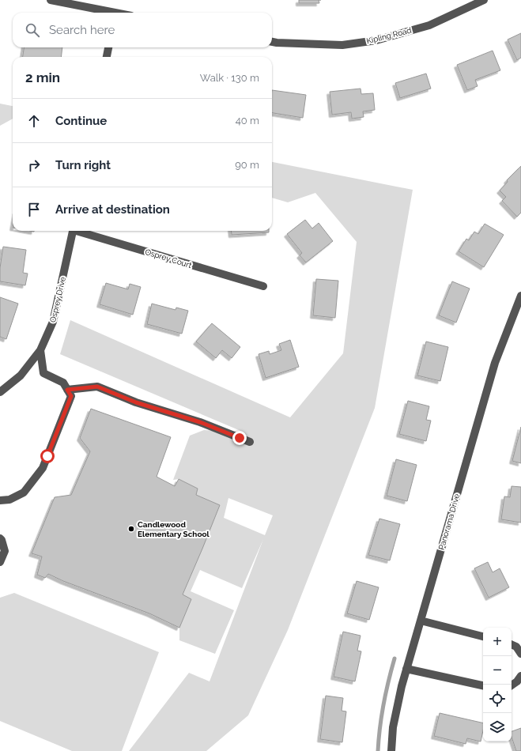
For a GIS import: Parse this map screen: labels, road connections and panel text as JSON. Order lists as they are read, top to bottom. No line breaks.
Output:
{"streets":{"street":["Kipling Road","Osprey Court","Osprey Drive","Panorama Drive"]},"places":["Candlewood Elementary School"],"page":{"search":"Search here","heading":["2 min","Walk · 130 m"],"list":[["Continue","40 m"],["Turn right","90 m"],"Arrive at destination"],"map_buttons":["+","−"]}}
